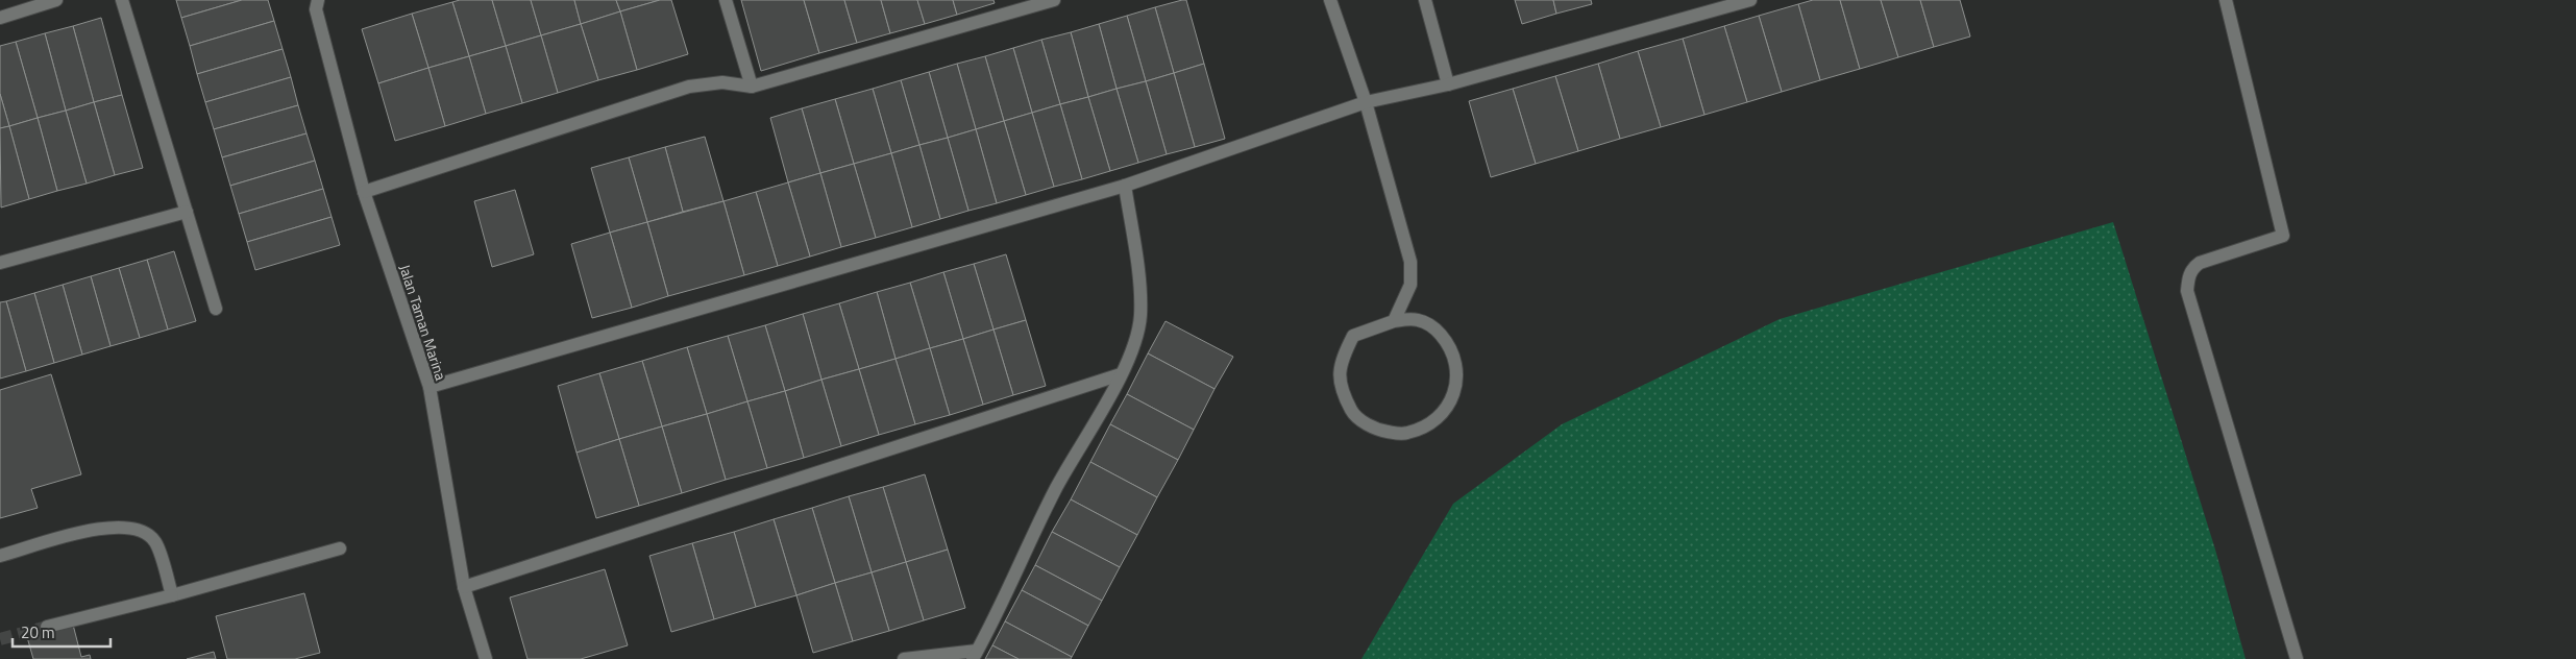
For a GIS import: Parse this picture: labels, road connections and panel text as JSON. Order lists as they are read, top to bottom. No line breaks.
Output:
{"streets":{"street":["Jalan Taman Marina"]},"scale_bar":"20 m"}
